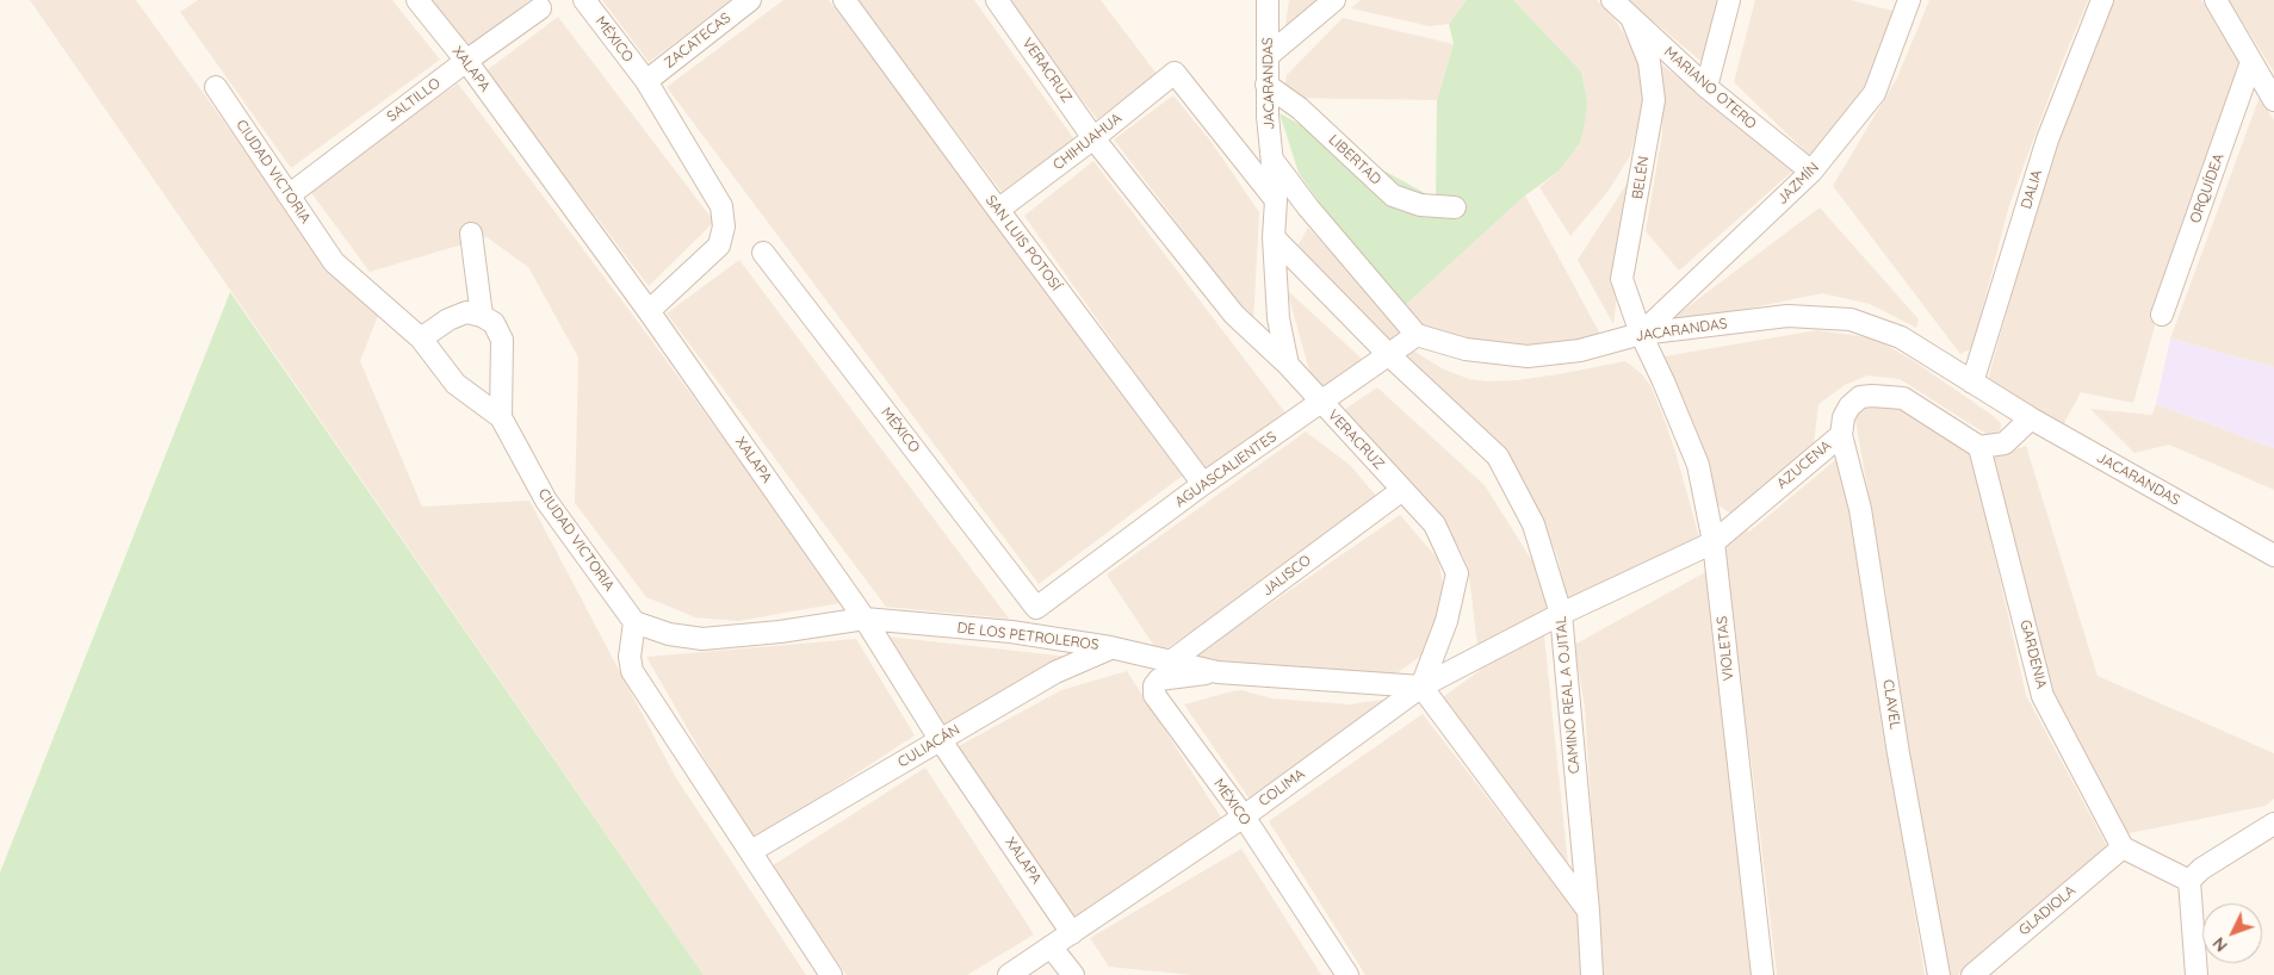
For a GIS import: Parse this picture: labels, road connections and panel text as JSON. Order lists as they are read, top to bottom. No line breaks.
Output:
{"streets":{"street":["MÉXICO","ZACATECAS","XALAPA","VERACRUZ","JACARANDAS","MARIANO OTERO","SALTILLO","CHIHUAHUA","LIBERTAD","CIUDAD VICTORIA","BELÉN","JAZMÍN","ORQUÍDEA","DALIA","SAN LUIS POTOSÍ","AZUCENA","AGUASCALIENTES","JALISCO","DE LOS PETROLEROS","VIOLETAS","GARDENIA","CAMINO REAL A OJITAL","CLAVEL","CULIACÁN","COLIMA","GLADIOLA"]},"crossings":[["MÉXICO","ZACATECAS"],["MÉXICO","XALAPA"],["MÉXICO","AGUASCALIENTES"],["MÉXICO","DE LOS PETROLEROS"],["MÉXICO","COLIMA"],["XALAPA","SALTILLO"],["XALAPA","DE LOS PETROLEROS"],["XALAPA","CULIACÁN"],["XALAPA","COLIMA"],["VERACRUZ","CHIHUAHUA"],["VERACRUZ","AGUASCALIENTES"],["VERACRUZ","JALISCO"],["VERACRUZ","DE LOS PETROLEROS"],["VERACRUZ","COLIMA"],["JACARANDAS","LIBERTAD"],["JACARANDAS","BELÉN"],["JACARANDAS","JAZMÍN"],["JACARANDAS","DALIA"],["JACARANDAS","AGUASCALIENTES"],["JACARANDAS","VIOLETAS"],["MARIANO OTERO","BELÉN"],["MARIANO OTERO","JAZMÍN"],["SALTILLO","CIUDAD VICTORIA"],["CHIHUAHUA","SAN LUIS POTOSÍ"],["CIUDAD VICTORIA","DE LOS PETROLEROS"],["BELÉN","JAZMÍN"],["BELÉN","VIOLETAS"],["JAZMÍN","VIOLETAS"],["SAN LUIS POTOSÍ","AGUASCALIENTES"],["AZUCENA","VIOLETAS"],["AZUCENA","GARDENIA"],["AZUCENA","CAMINO REAL A OJITAL"],["AZUCENA","CLAVEL"],["AZUCENA","COLIMA"],["AGUASCALIENTES","CAMINO REAL A OJITAL"],["JALISCO","DE LOS PETROLEROS"],["DE LOS PETROLEROS","CULIACÁN"],["DE LOS PETROLEROS","COLIMA"],["GARDENIA","GLADIOLA"],["CAMINO REAL A OJITAL","COLIMA"]],"north":"bottom left"}
